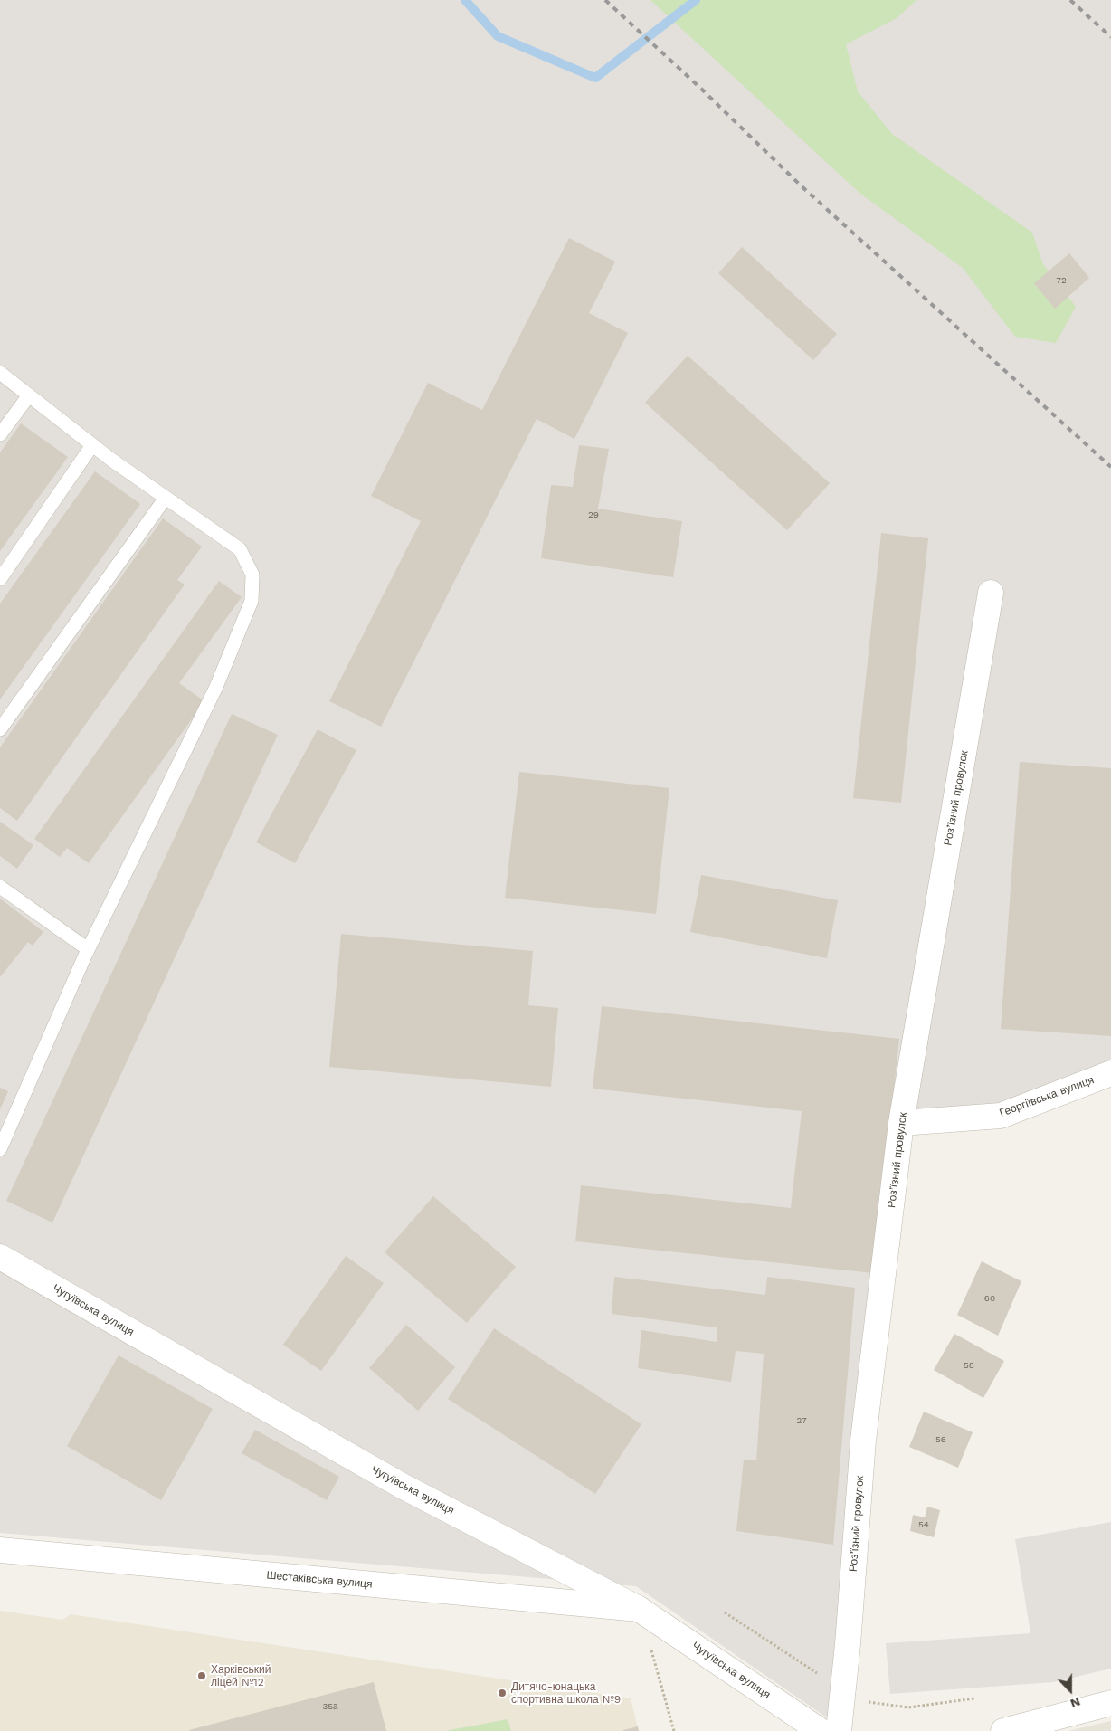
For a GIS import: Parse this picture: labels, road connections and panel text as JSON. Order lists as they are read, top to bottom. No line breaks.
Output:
{"streets":{"street":["Роз’їзний провулок","Георгіївська вулиця","Чугуївська вулиця","Шестаківська вулиця"]},"crossings":[["Роз’їзний провулок","Георгіївська вулиця"],["Чугуївська вулиця","Шестаківська вулиця"]],"places":["Харківський ліцей №12","Дитячо-юнацька спортивна школа №9"],"house_numbers":["72","29","60","58","27","56","54","35а"],"north":"bottom"}
